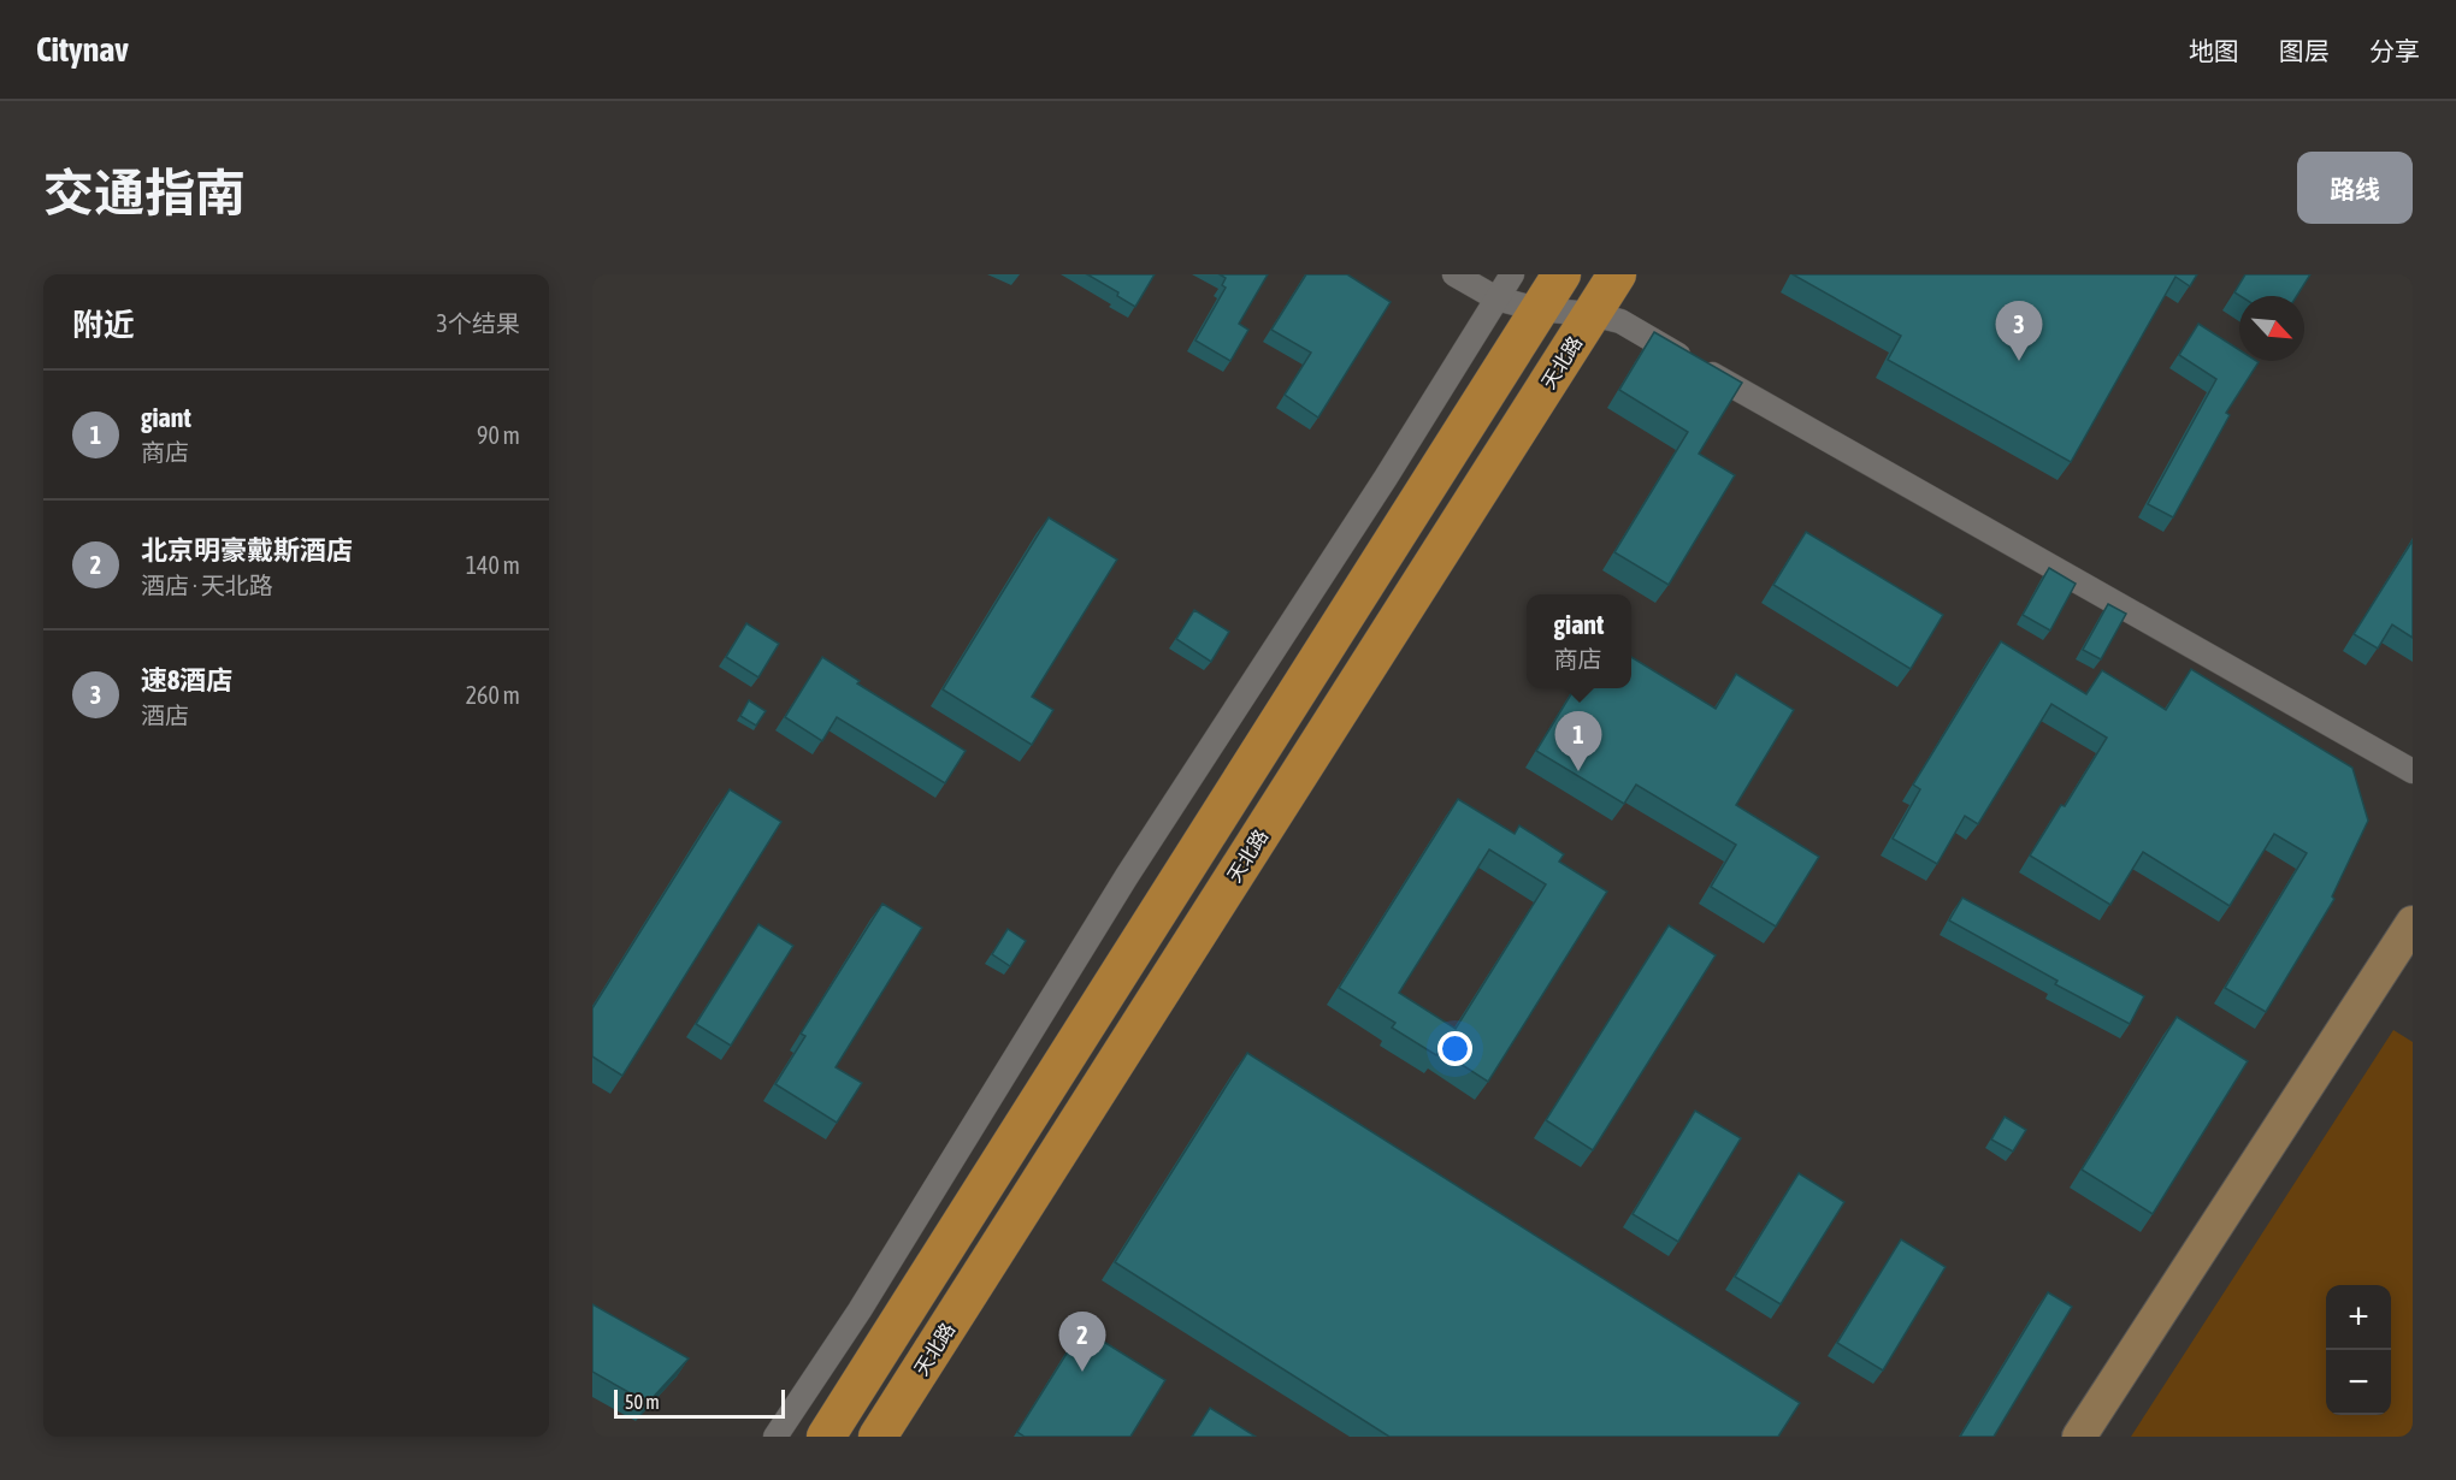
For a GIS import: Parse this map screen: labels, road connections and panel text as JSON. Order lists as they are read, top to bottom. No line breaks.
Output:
{"streets":{"main road":["天北路"]},"scale_bar":"50 m","north":"bottom right","page":{"header":"Citynav","nav":["地图","图层","分享"],"title":"交通指南","buttons":"路线","heading":["附近","3个结果"],"pins":["3","1","2"],"list":[{"mark":"1","name":"giant","note":"商店","value":"90 m"},{"mark":"2","name":"北京明豪戴斯酒店","note":"酒店 · 天北路","value":"140 m"},{"mark":"3","name":"速8酒店","note":"酒店","value":"260 m"}],"popup":["giant","商店"],"map_buttons":["+","−"],"scale":"50 m"}}
